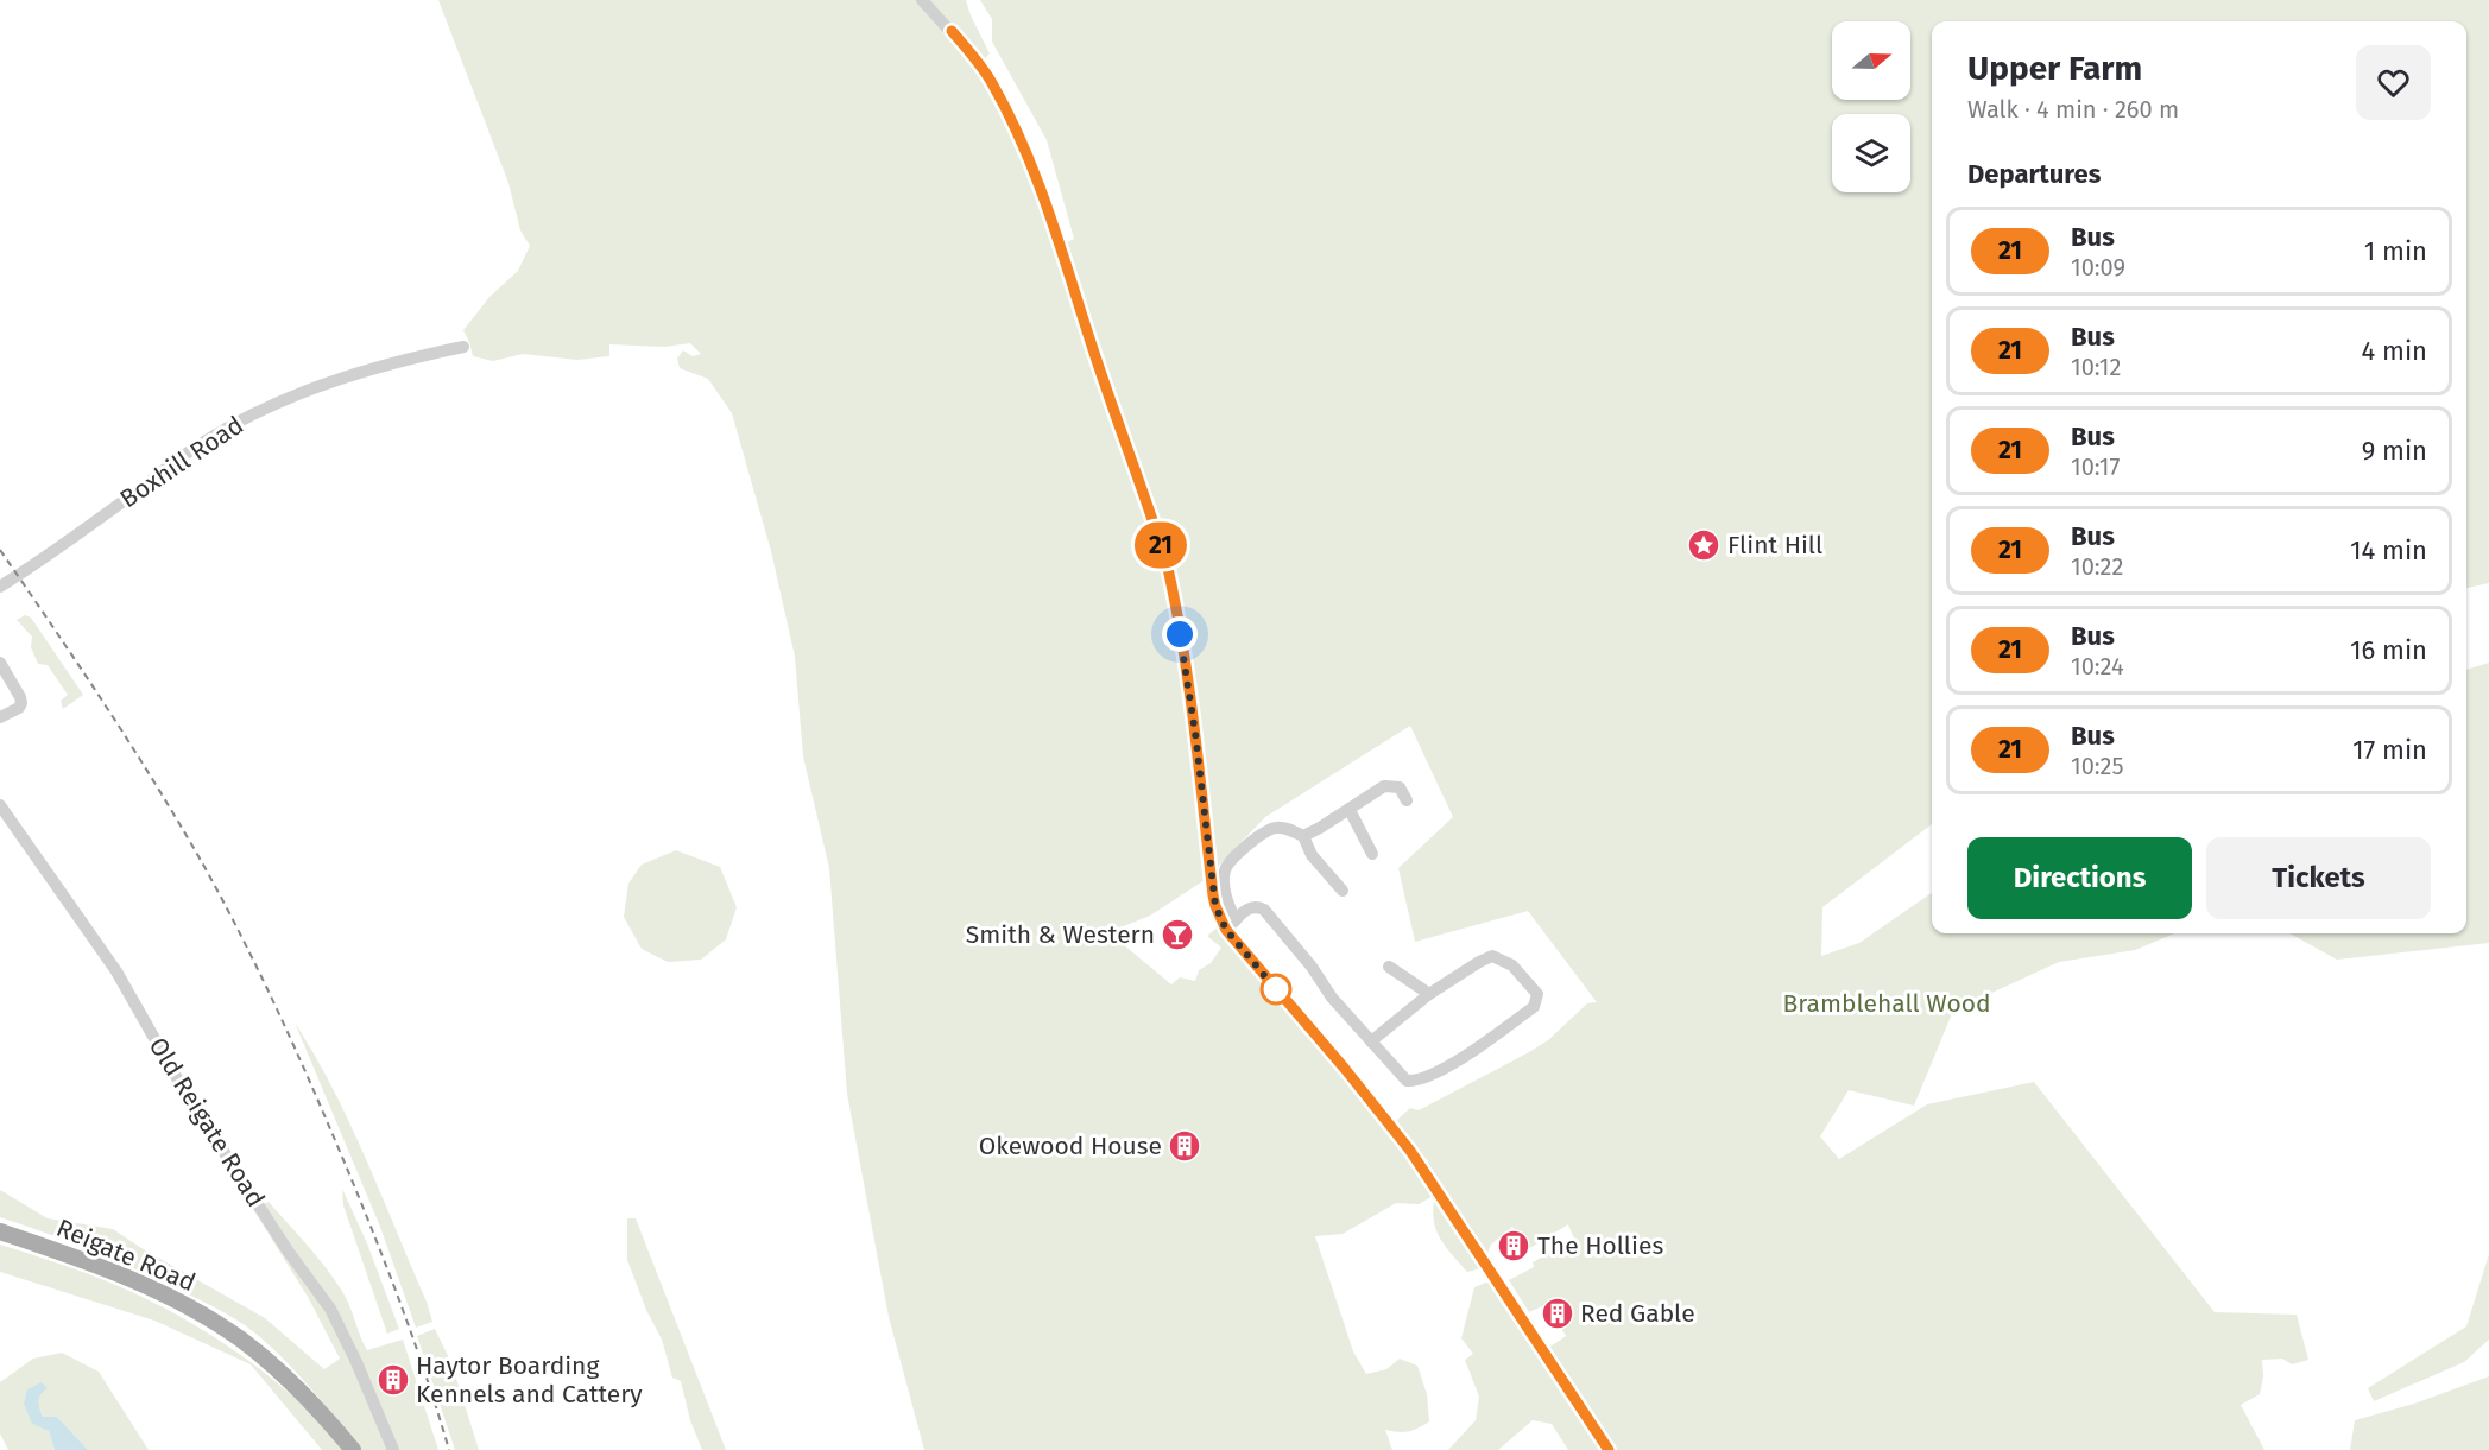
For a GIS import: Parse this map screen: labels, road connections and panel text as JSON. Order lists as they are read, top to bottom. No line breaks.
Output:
{"streets":{"main road":["Reigate Road"],"street":["Boxhill Road","Old Reigate Road"]},"parks":["Bramblehall Wood"],"places":{"place":["Flint Hill"],"bar":["Smith & Western"],"building":["Okewood House","The Hollies","Red Gable","Haytor Boarding Kennels and Cattery"]},"lines":["bus line 21"],"north":"right","page":{"on_map":"21","heading":[["Upper Farm","Walk · 4 min · 260 m"],"Departures"],"list":[{"mark":"21","name":"Bus","note":"10:09","value":"1 min"},{"mark":"21","name":"Bus","note":"10:12","value":"4 min"},{"mark":"21","name":"Bus","note":"10:17","value":"9 min"},{"mark":"21","name":"Bus","note":"10:22","value":"14 min"},{"mark":"21","name":"Bus","note":"10:24","value":"16 min"},{"mark":"21","name":"Bus","note":"10:25","value":"17 min"}],"buttons":["Directions","Tickets"]}}
